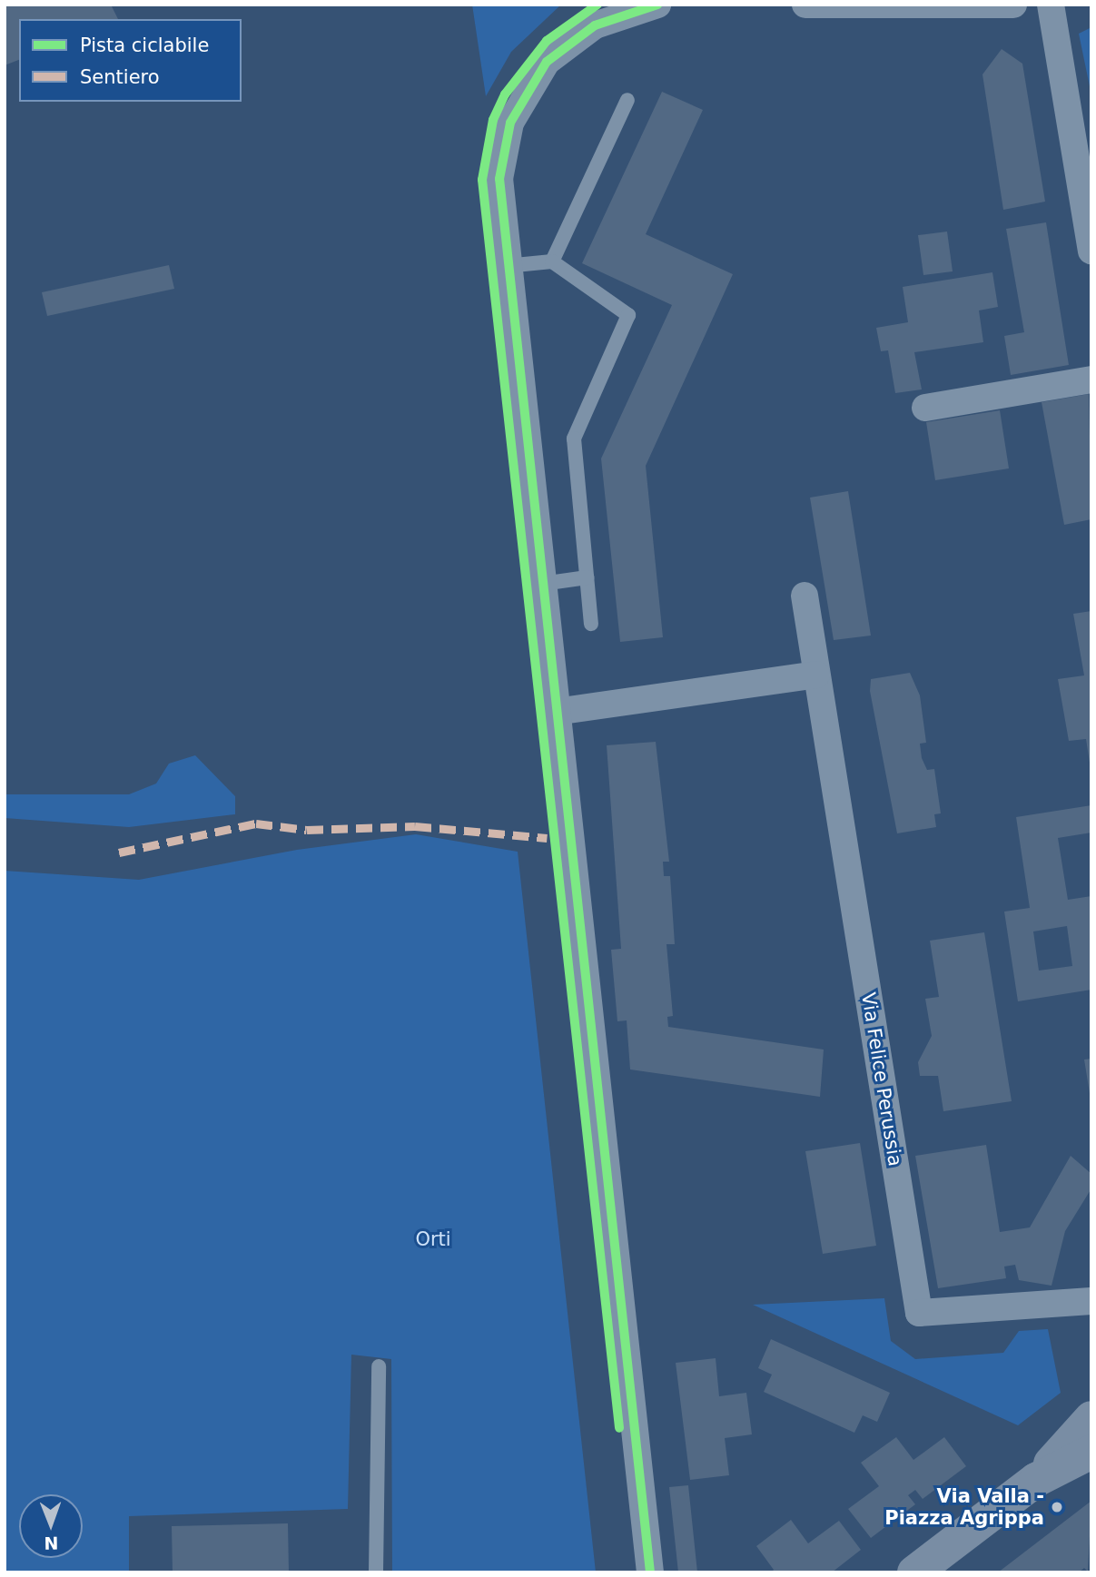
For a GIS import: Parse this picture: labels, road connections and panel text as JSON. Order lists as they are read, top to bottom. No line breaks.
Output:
{"streets":{"street":["Via Felice Perussia"]},"parks":["Orti"],"places":["Via Valla - Piazza Agrippa"],"legend":["Pista ciclabile","Sentiero"],"north":"bottom"}
